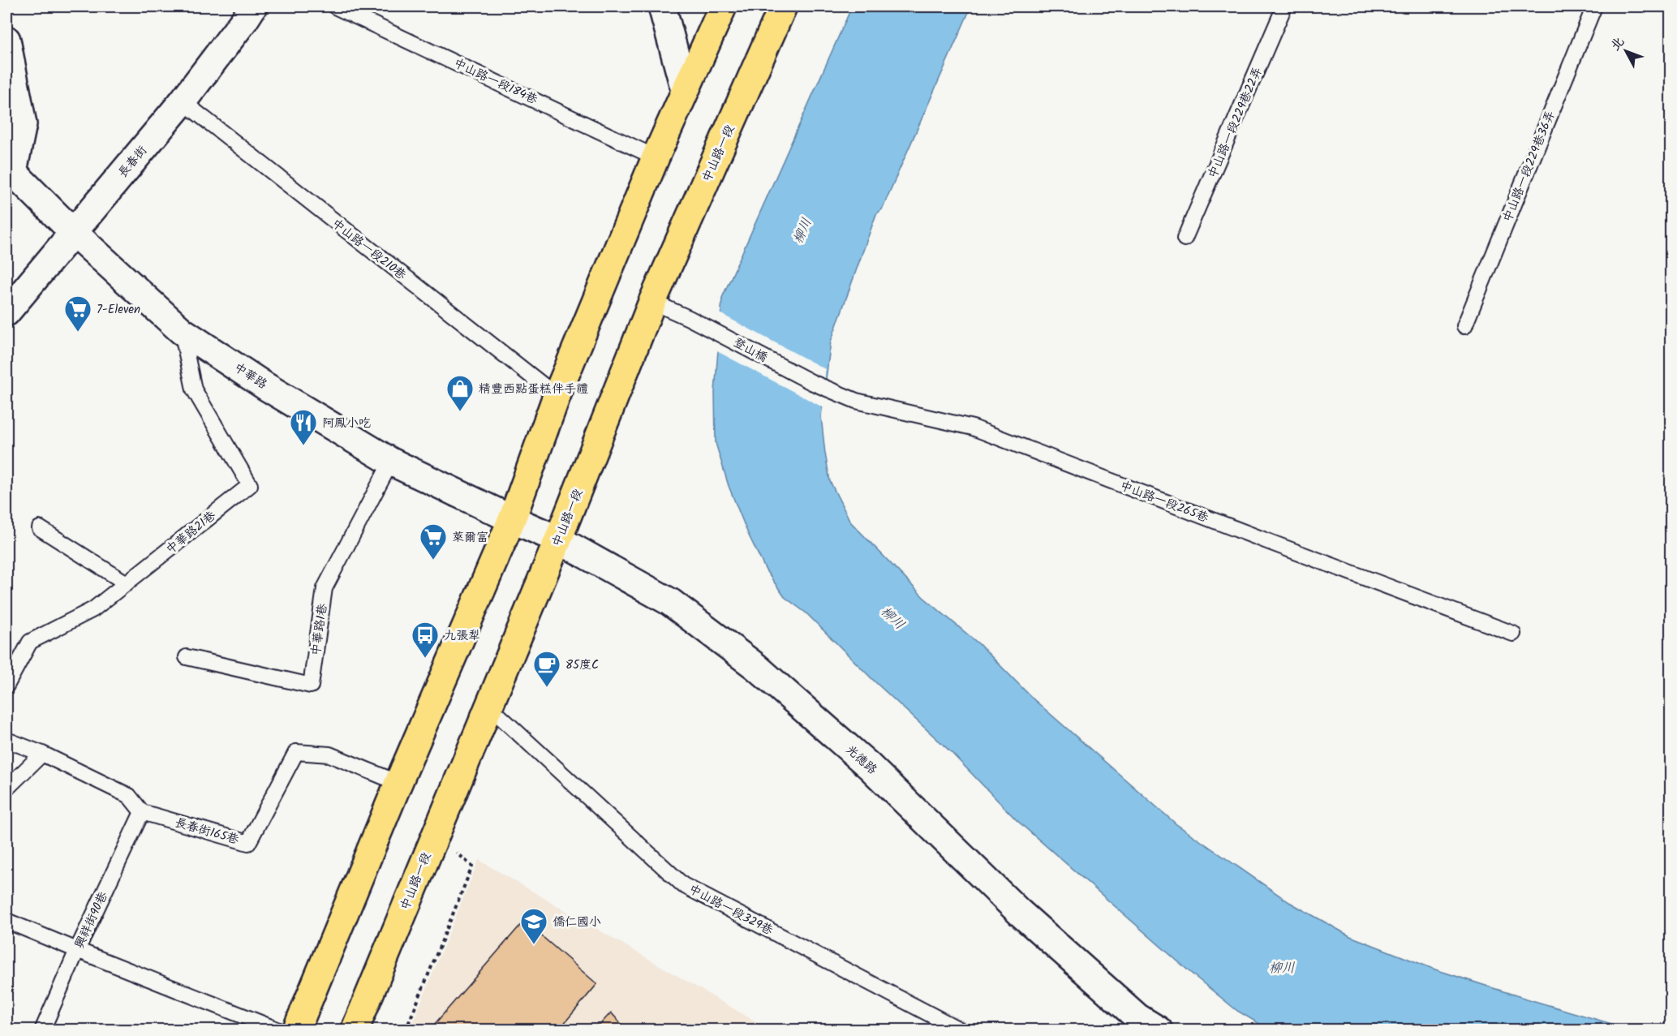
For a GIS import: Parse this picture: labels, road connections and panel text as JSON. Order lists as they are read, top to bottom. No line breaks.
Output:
{"streets":{"main road":["中山路一段"],"street":["長春街","中華路","光德路"],"lane":["中山路一段184巷","中山路一段229巷22弄","中山路一段229巷36弄","中山路一段210巷","登山橋","中山路一段265巷","中華路21巷","中華路1巷","長春街165巷","中山路一段329巷","興祥街90巷"]},"crossings":[["中山路一段184巷","中山路一段"],["中山路一段","中山路一段210巷"],["中山路一段","登山橋"],["中山路一段","中華路"],["中山路一段","光德路"],["中山路一段","長春街165巷"],["中山路一段","中山路一段329巷"],["長春街","中山路一段210巷"],["長春街","中華路"],["登山橋","中山路一段265巷"],["中華路","中華路21巷"],["中華路","中華路1巷"],["中華路","光德路"],["長春街165巷","興祥街90巷"]],"water":["柳川"],"places":{"supermarket":["7-Eleven","萊爾富"],"shop":["精豐西點蛋糕伴手禮"],"restaurant":["阿鳳小吃"],"bus stop":["九張犁"],"cafe":["85度C"],"school or university":["僑仁國小"]},"north":"top left"}
